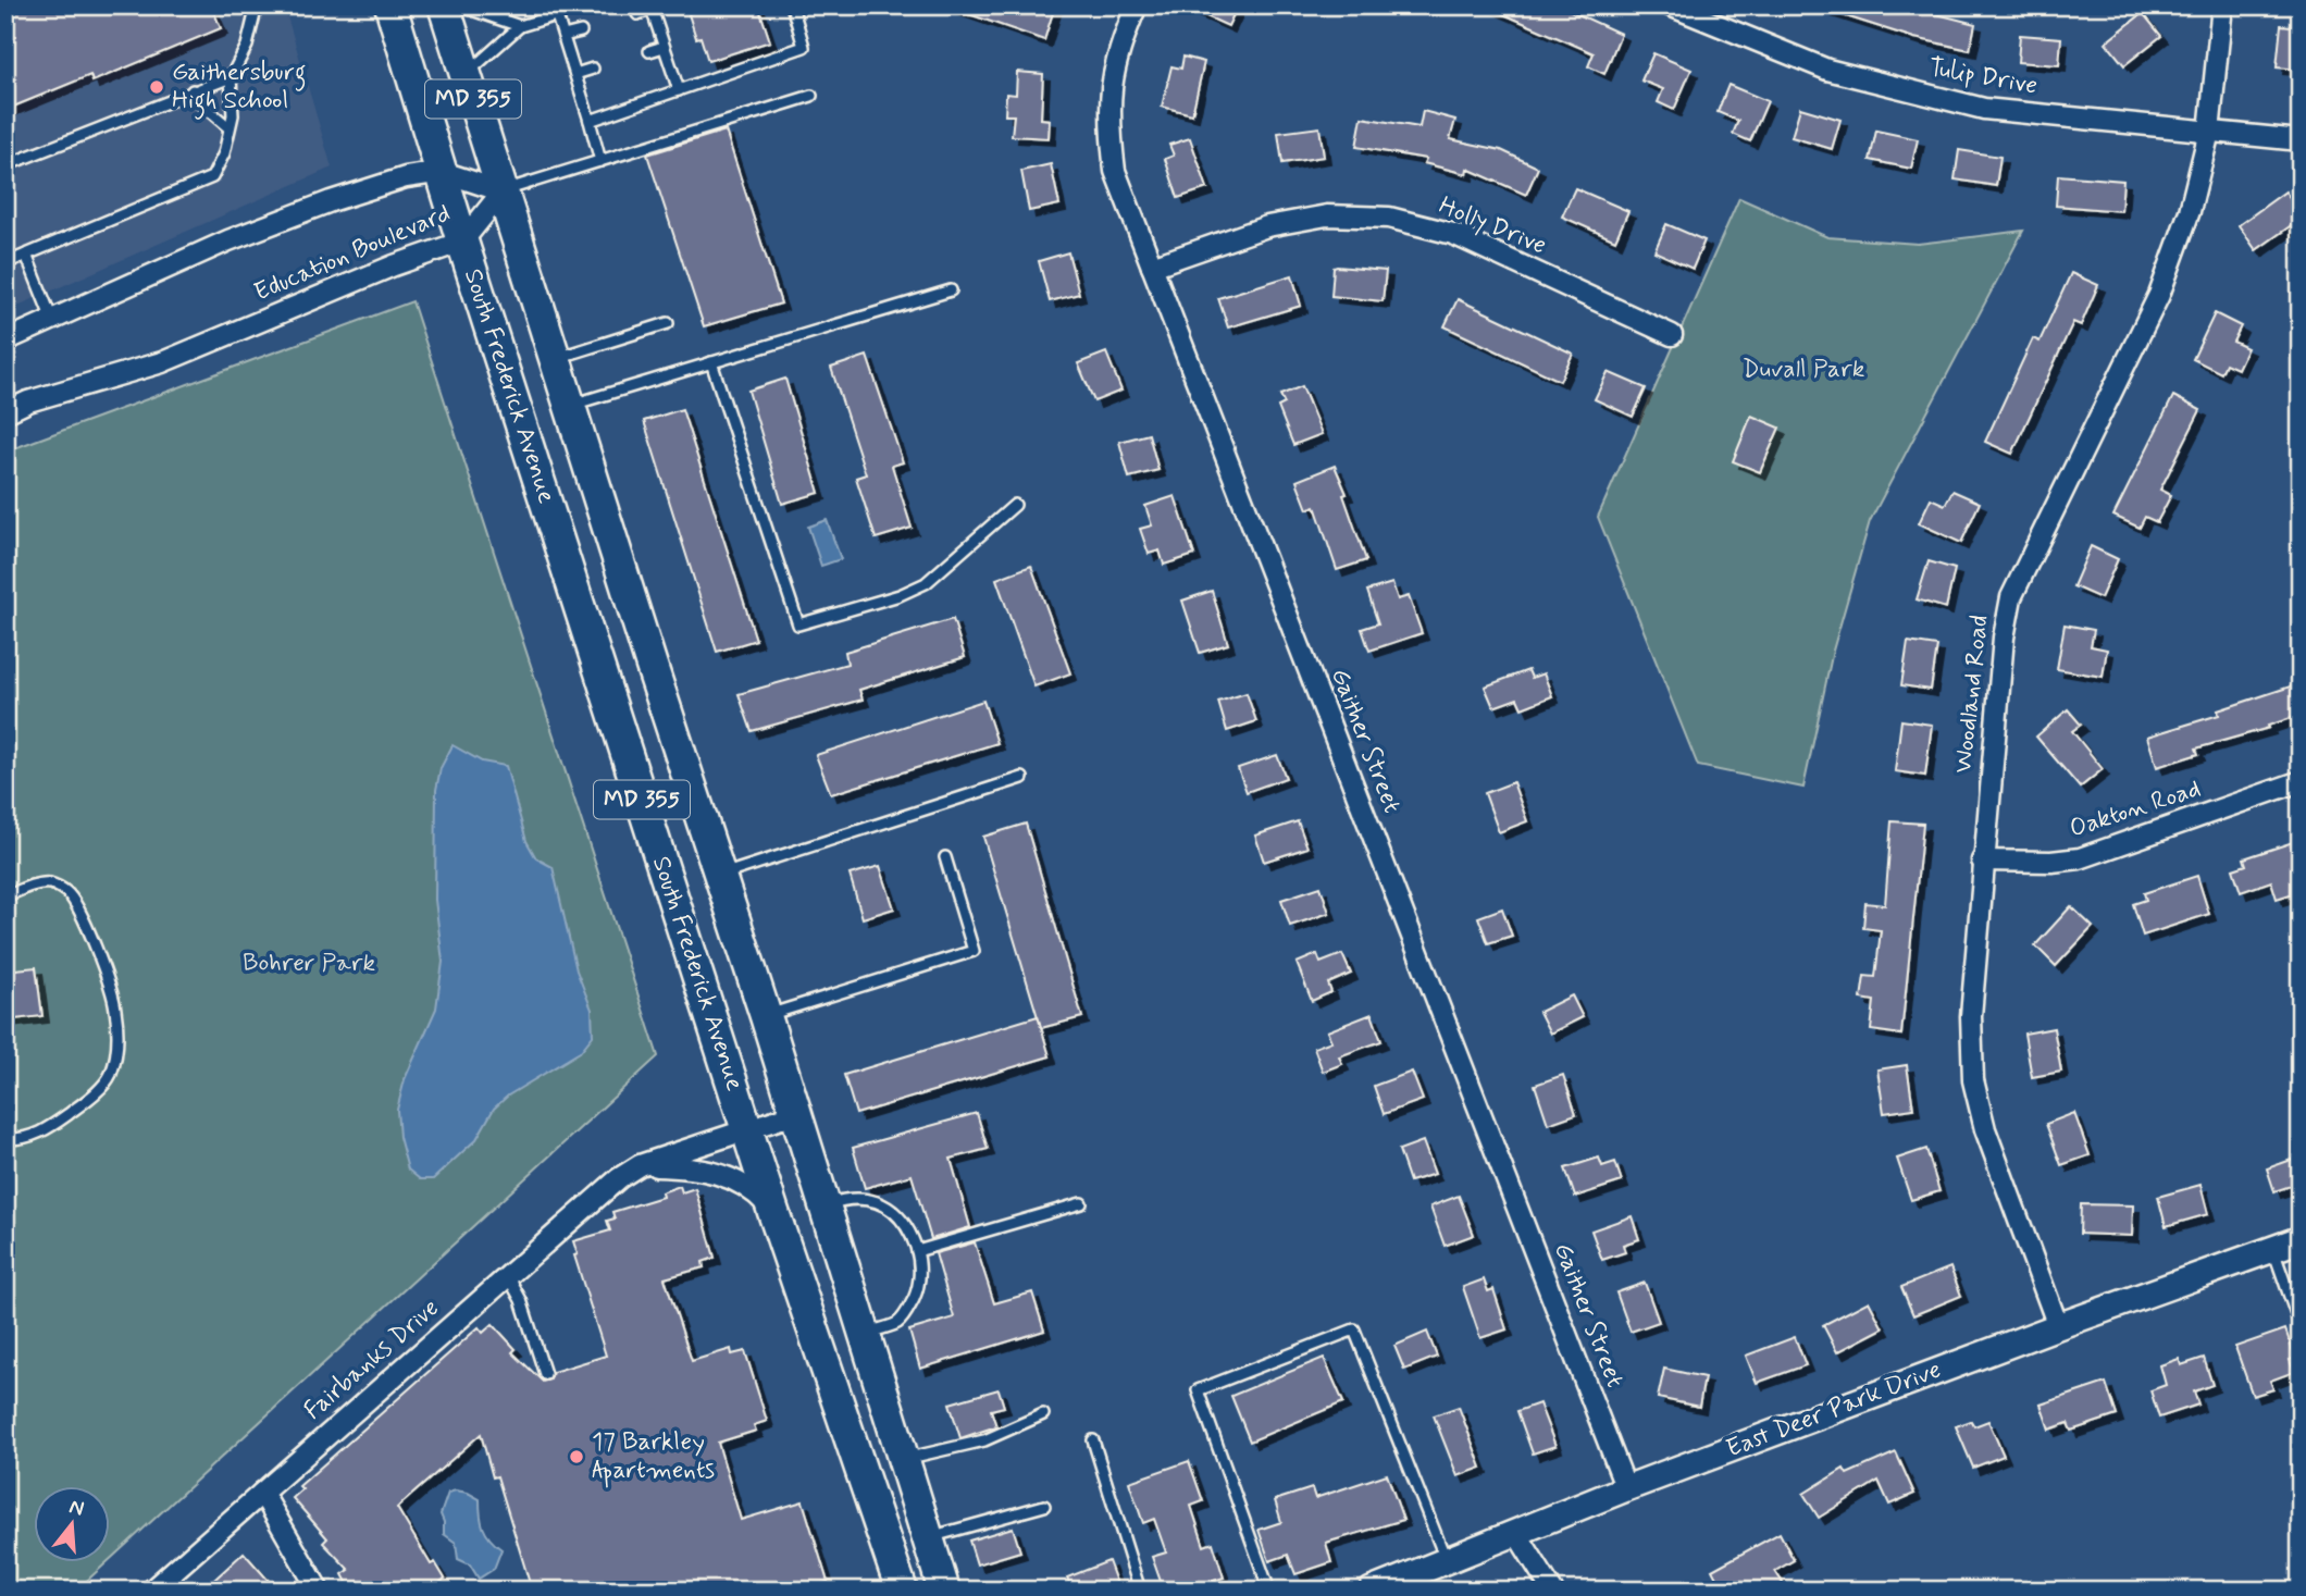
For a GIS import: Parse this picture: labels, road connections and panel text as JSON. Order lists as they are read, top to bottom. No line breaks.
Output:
{"streets":{"main road":["MD 355","South Frederick Avenue"],"street":["Tulip Drive","Holly Drive","Education Boulevard","Woodland Road","Gaither Street","Oakton Road","Fairbanks Drive","East Deer Park Drive"]},"crossings":[["Tulip Drive","Woodland Road"],["Holly Drive","Gaither Street"],["Education Boulevard","South Frederick Avenue"],["South Frederick Avenue","Fairbanks Drive"],["Woodland Road","Oakton Road"],["Woodland Road","East Deer Park Drive"],["Gaither Street","East Deer Park Drive"]],"parks":["Duvall Park","Bohrer Park"],"places":["Gaithersburg High School","17 Barkley Apartments"],"north":"top"}
